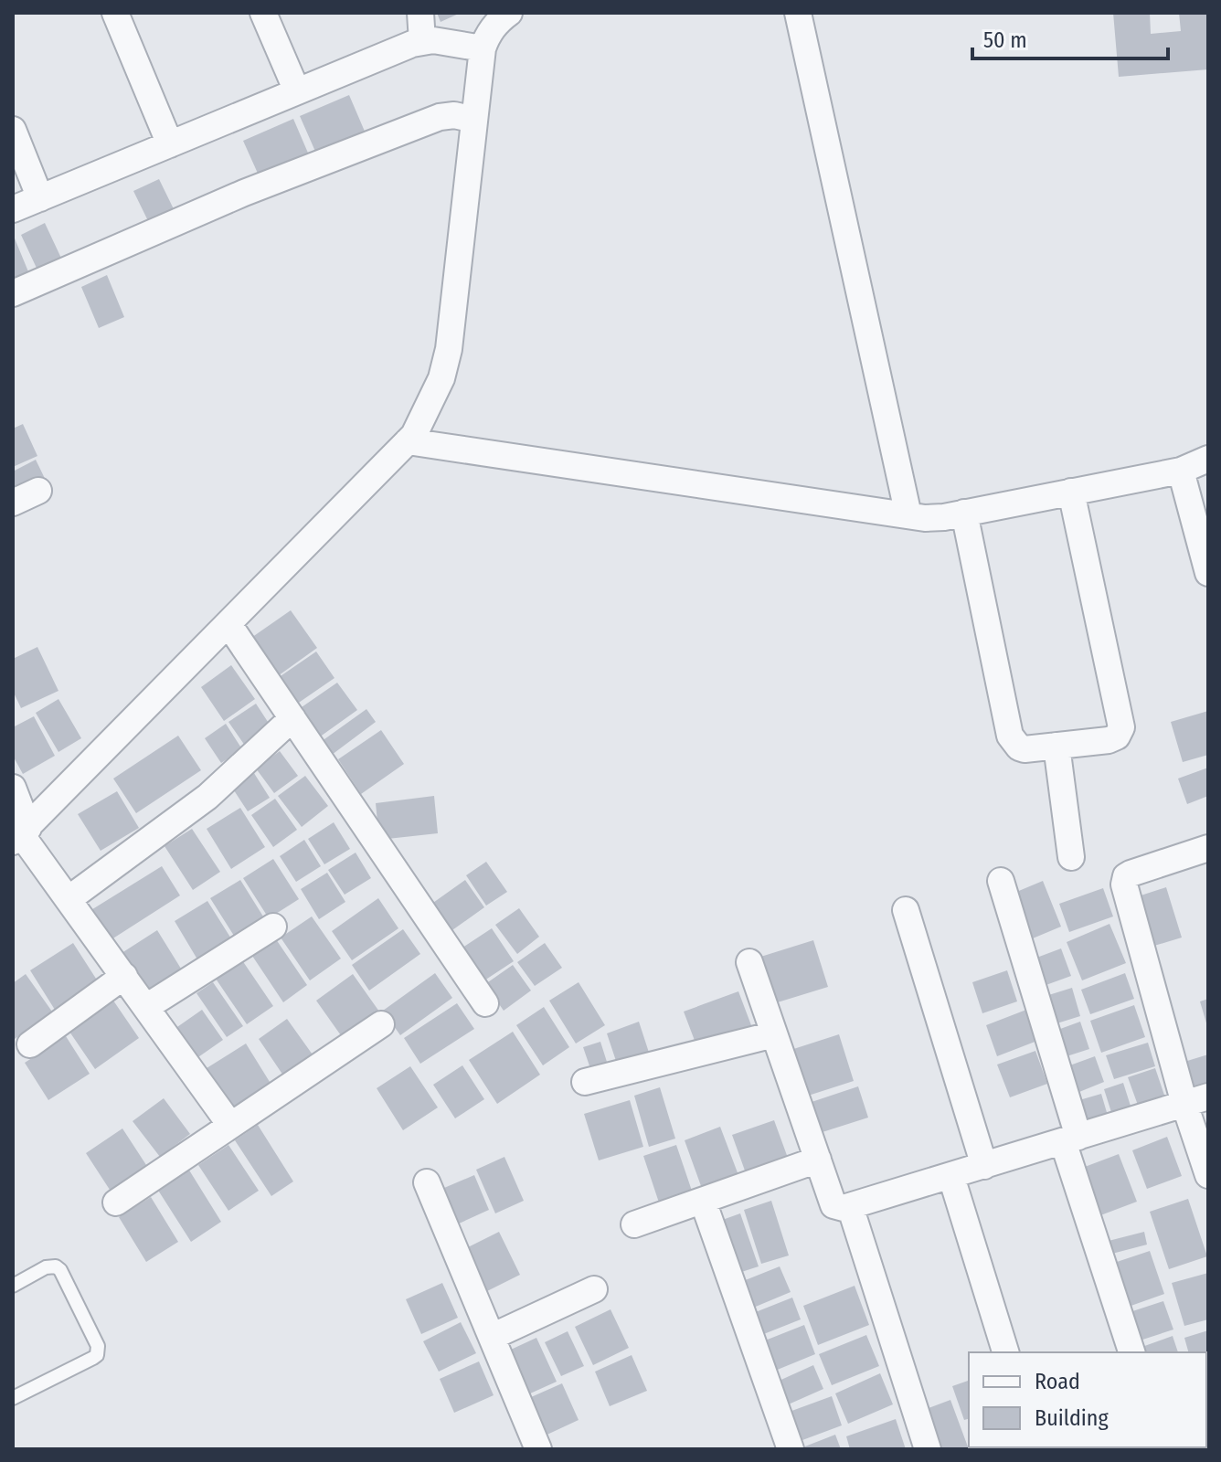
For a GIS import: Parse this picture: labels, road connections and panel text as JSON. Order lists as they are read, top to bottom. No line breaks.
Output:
{"legend":["Road","Building"],"scale_bar":"50 m"}
